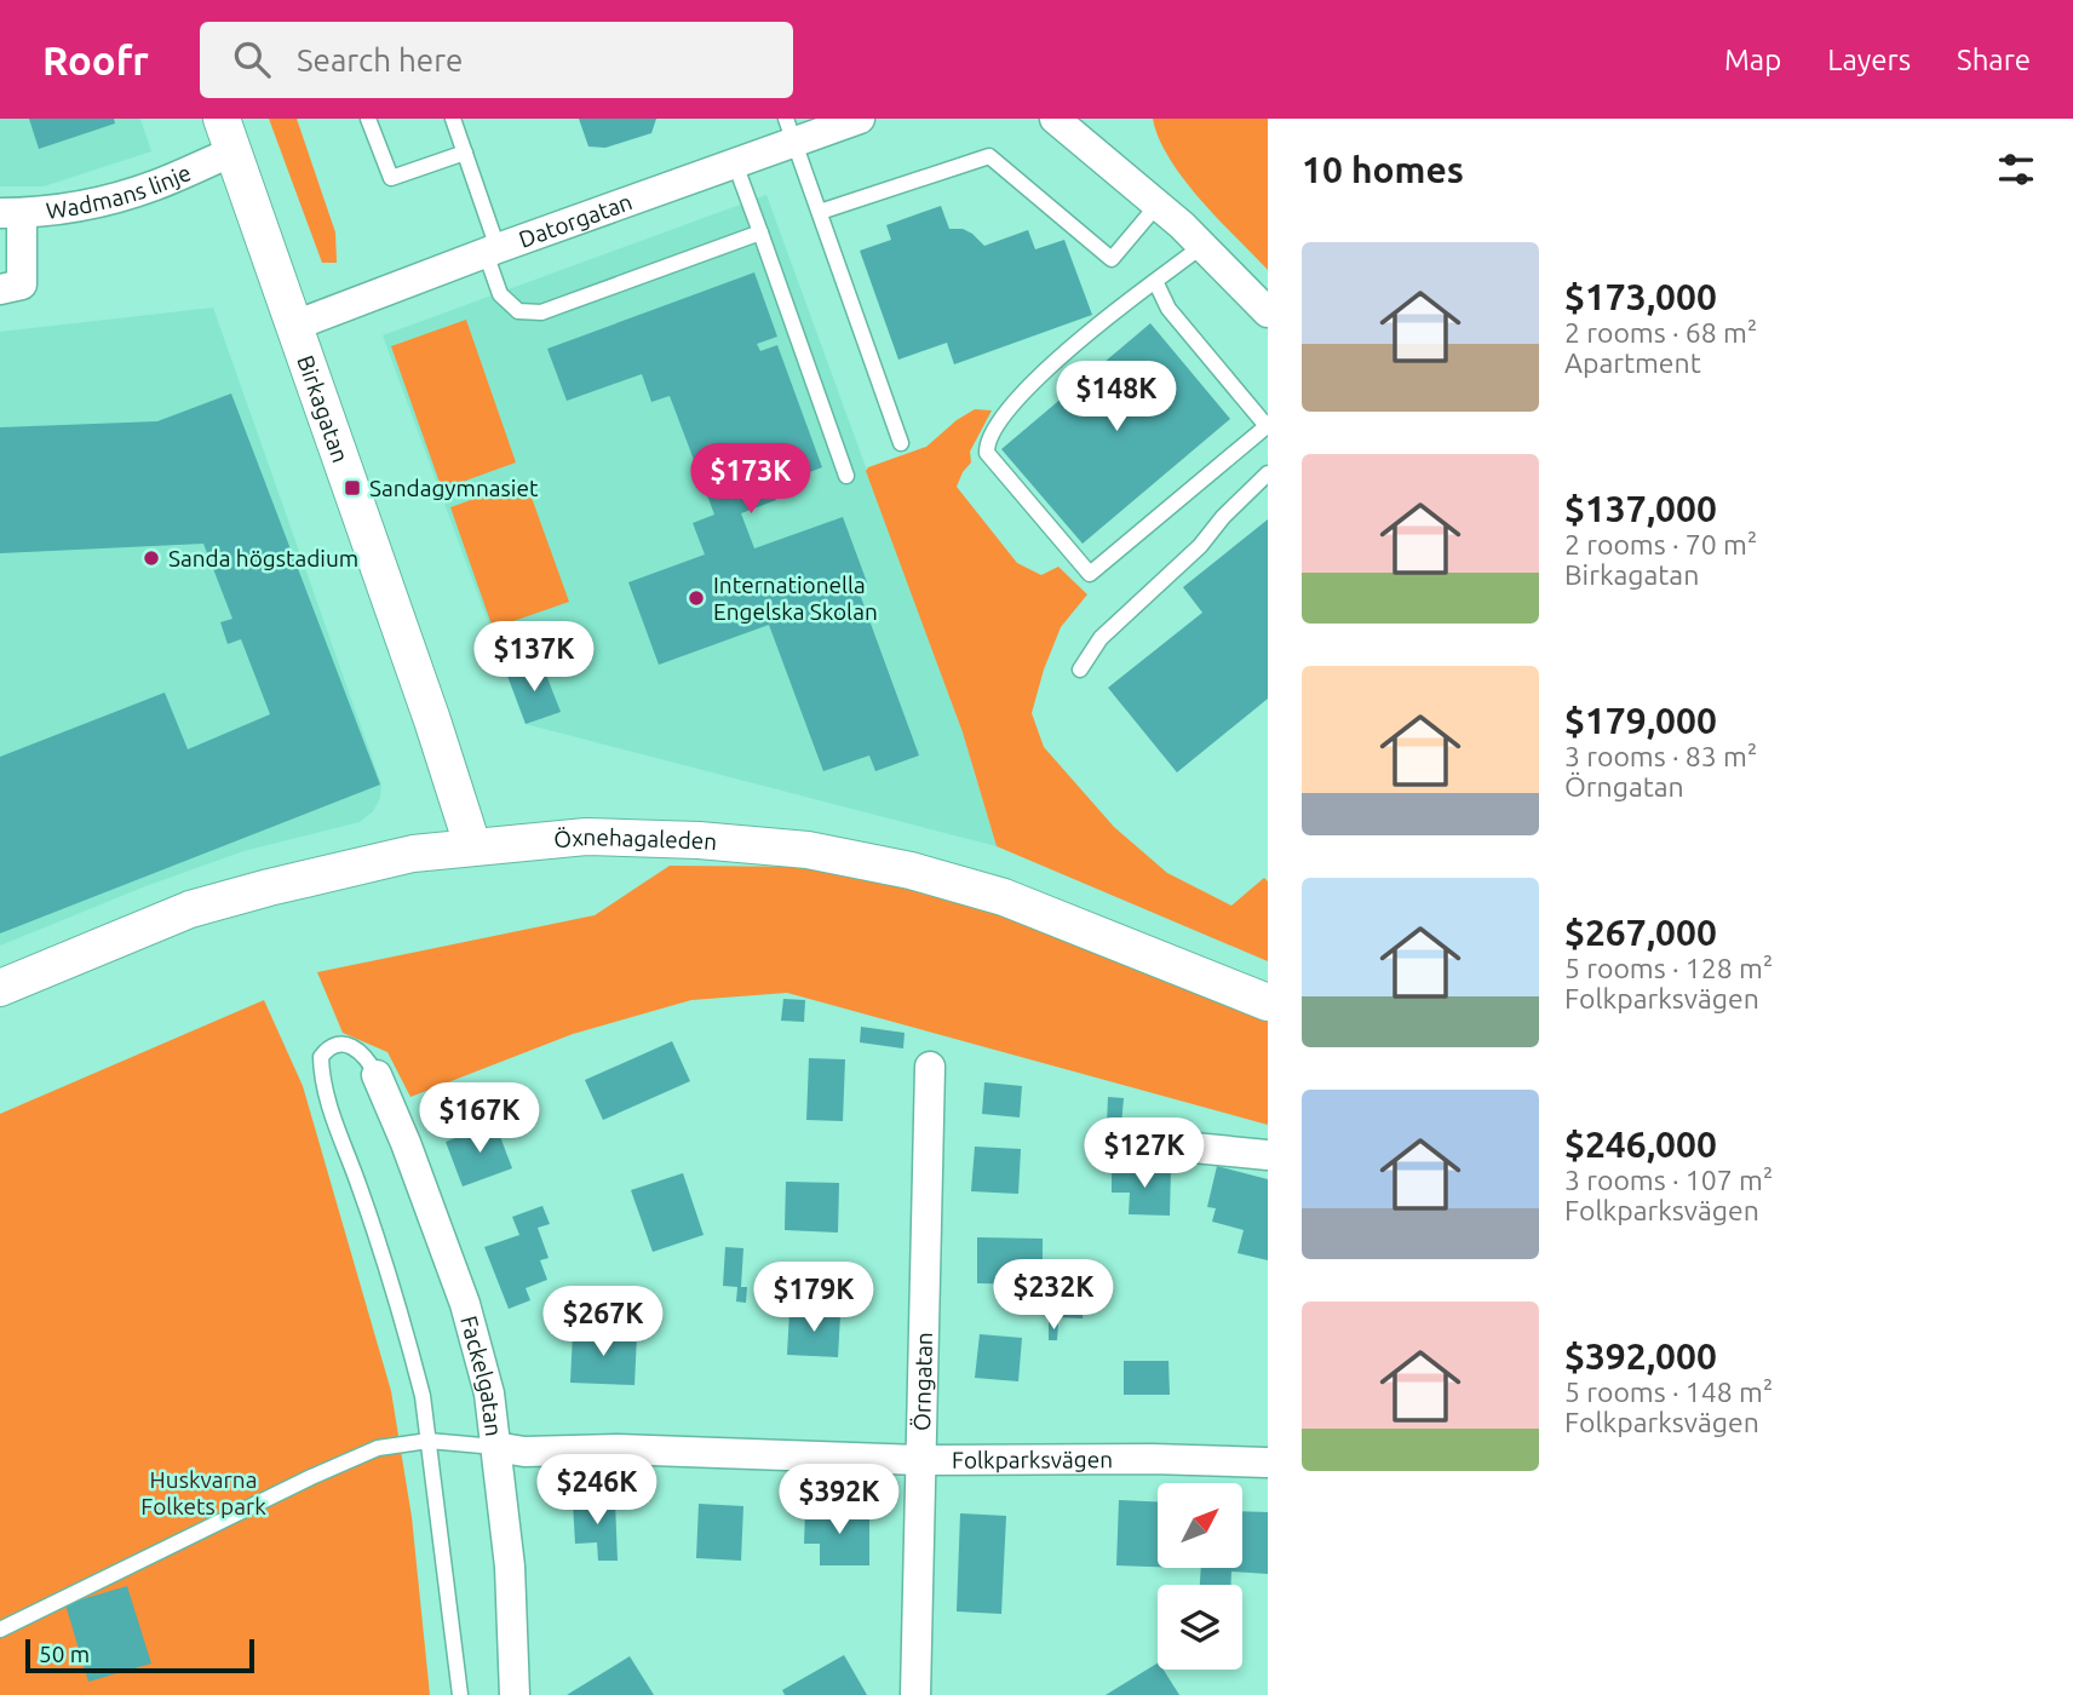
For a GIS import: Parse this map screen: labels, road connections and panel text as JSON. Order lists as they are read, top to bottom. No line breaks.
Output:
{"streets":{"street":["Wadmans linje","Datorgatan","Birkagatan","Öxnehagaleden","Fackelgatan","Örngatan","Folkparksvägen"]},"crossings":[["Wadmans linje","Birkagatan"],["Datorgatan","Birkagatan"],["Birkagatan","Öxnehagaleden"],["Fackelgatan","Folkparksvägen"],["Örngatan","Folkparksvägen"]],"parks":["Huskvarna Folkets park"],"places":{"transit":["Sandagymnasiet"],"other":["Sanda högstadium","Internationella Engelska Skolan"]},"scale_bar":"50 m","north":"top right","page":{"header":"Roofr","search":"Search here","nav":["Map","Layers","Share"],"heading":"10 homes","list":[{"name":"$173,000","note":"2 rooms · 68 m² · Apartment"},{"name":"$137,000","note":"2 rooms · 70 m² · Birkagatan"},{"name":"$179,000","note":"3 rooms · 83 m² · Örngatan"},{"name":"$267,000","note":"5 rooms · 128 m² · Folkparksvägen"},{"name":"$246,000","note":"3 rooms · 107 m² · Folkparksvägen"},{"name":"$392,000","note":"5 rooms · 148 m² · Folkparksvägen"}],"price":["$148K","$173K","$137K","$167K","$127K","$232K","$179K","$267K","$246K","$392K"],"scale":"50 m"}}
